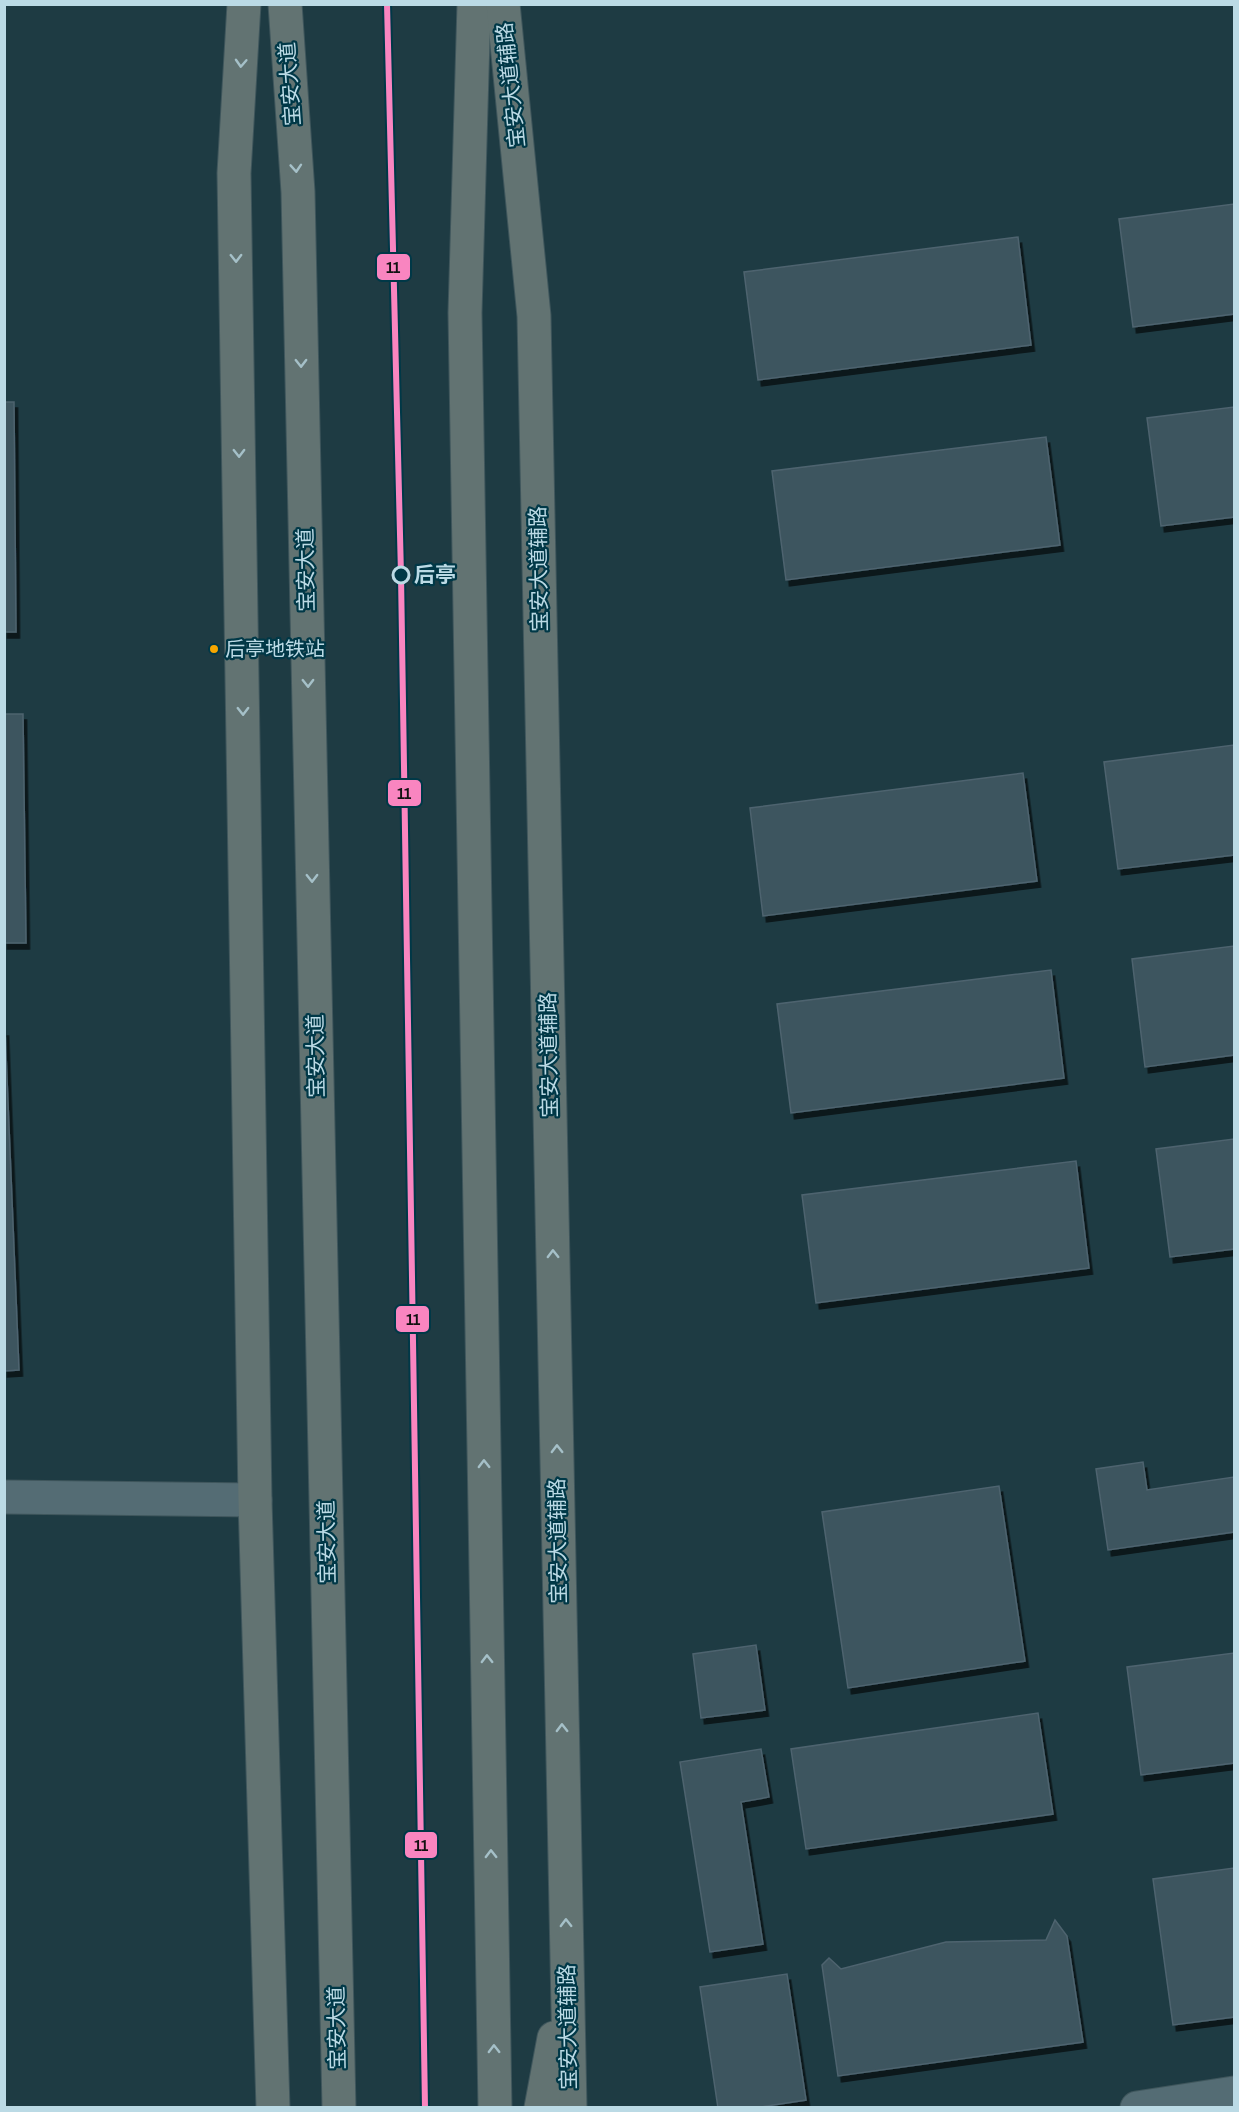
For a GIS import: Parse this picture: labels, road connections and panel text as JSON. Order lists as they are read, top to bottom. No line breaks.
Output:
{"streets":{"main road":["宝安大道","宝安大道辅路"]},"places":["后亭","后亭地铁站"],"lines":["transit line 11"]}
